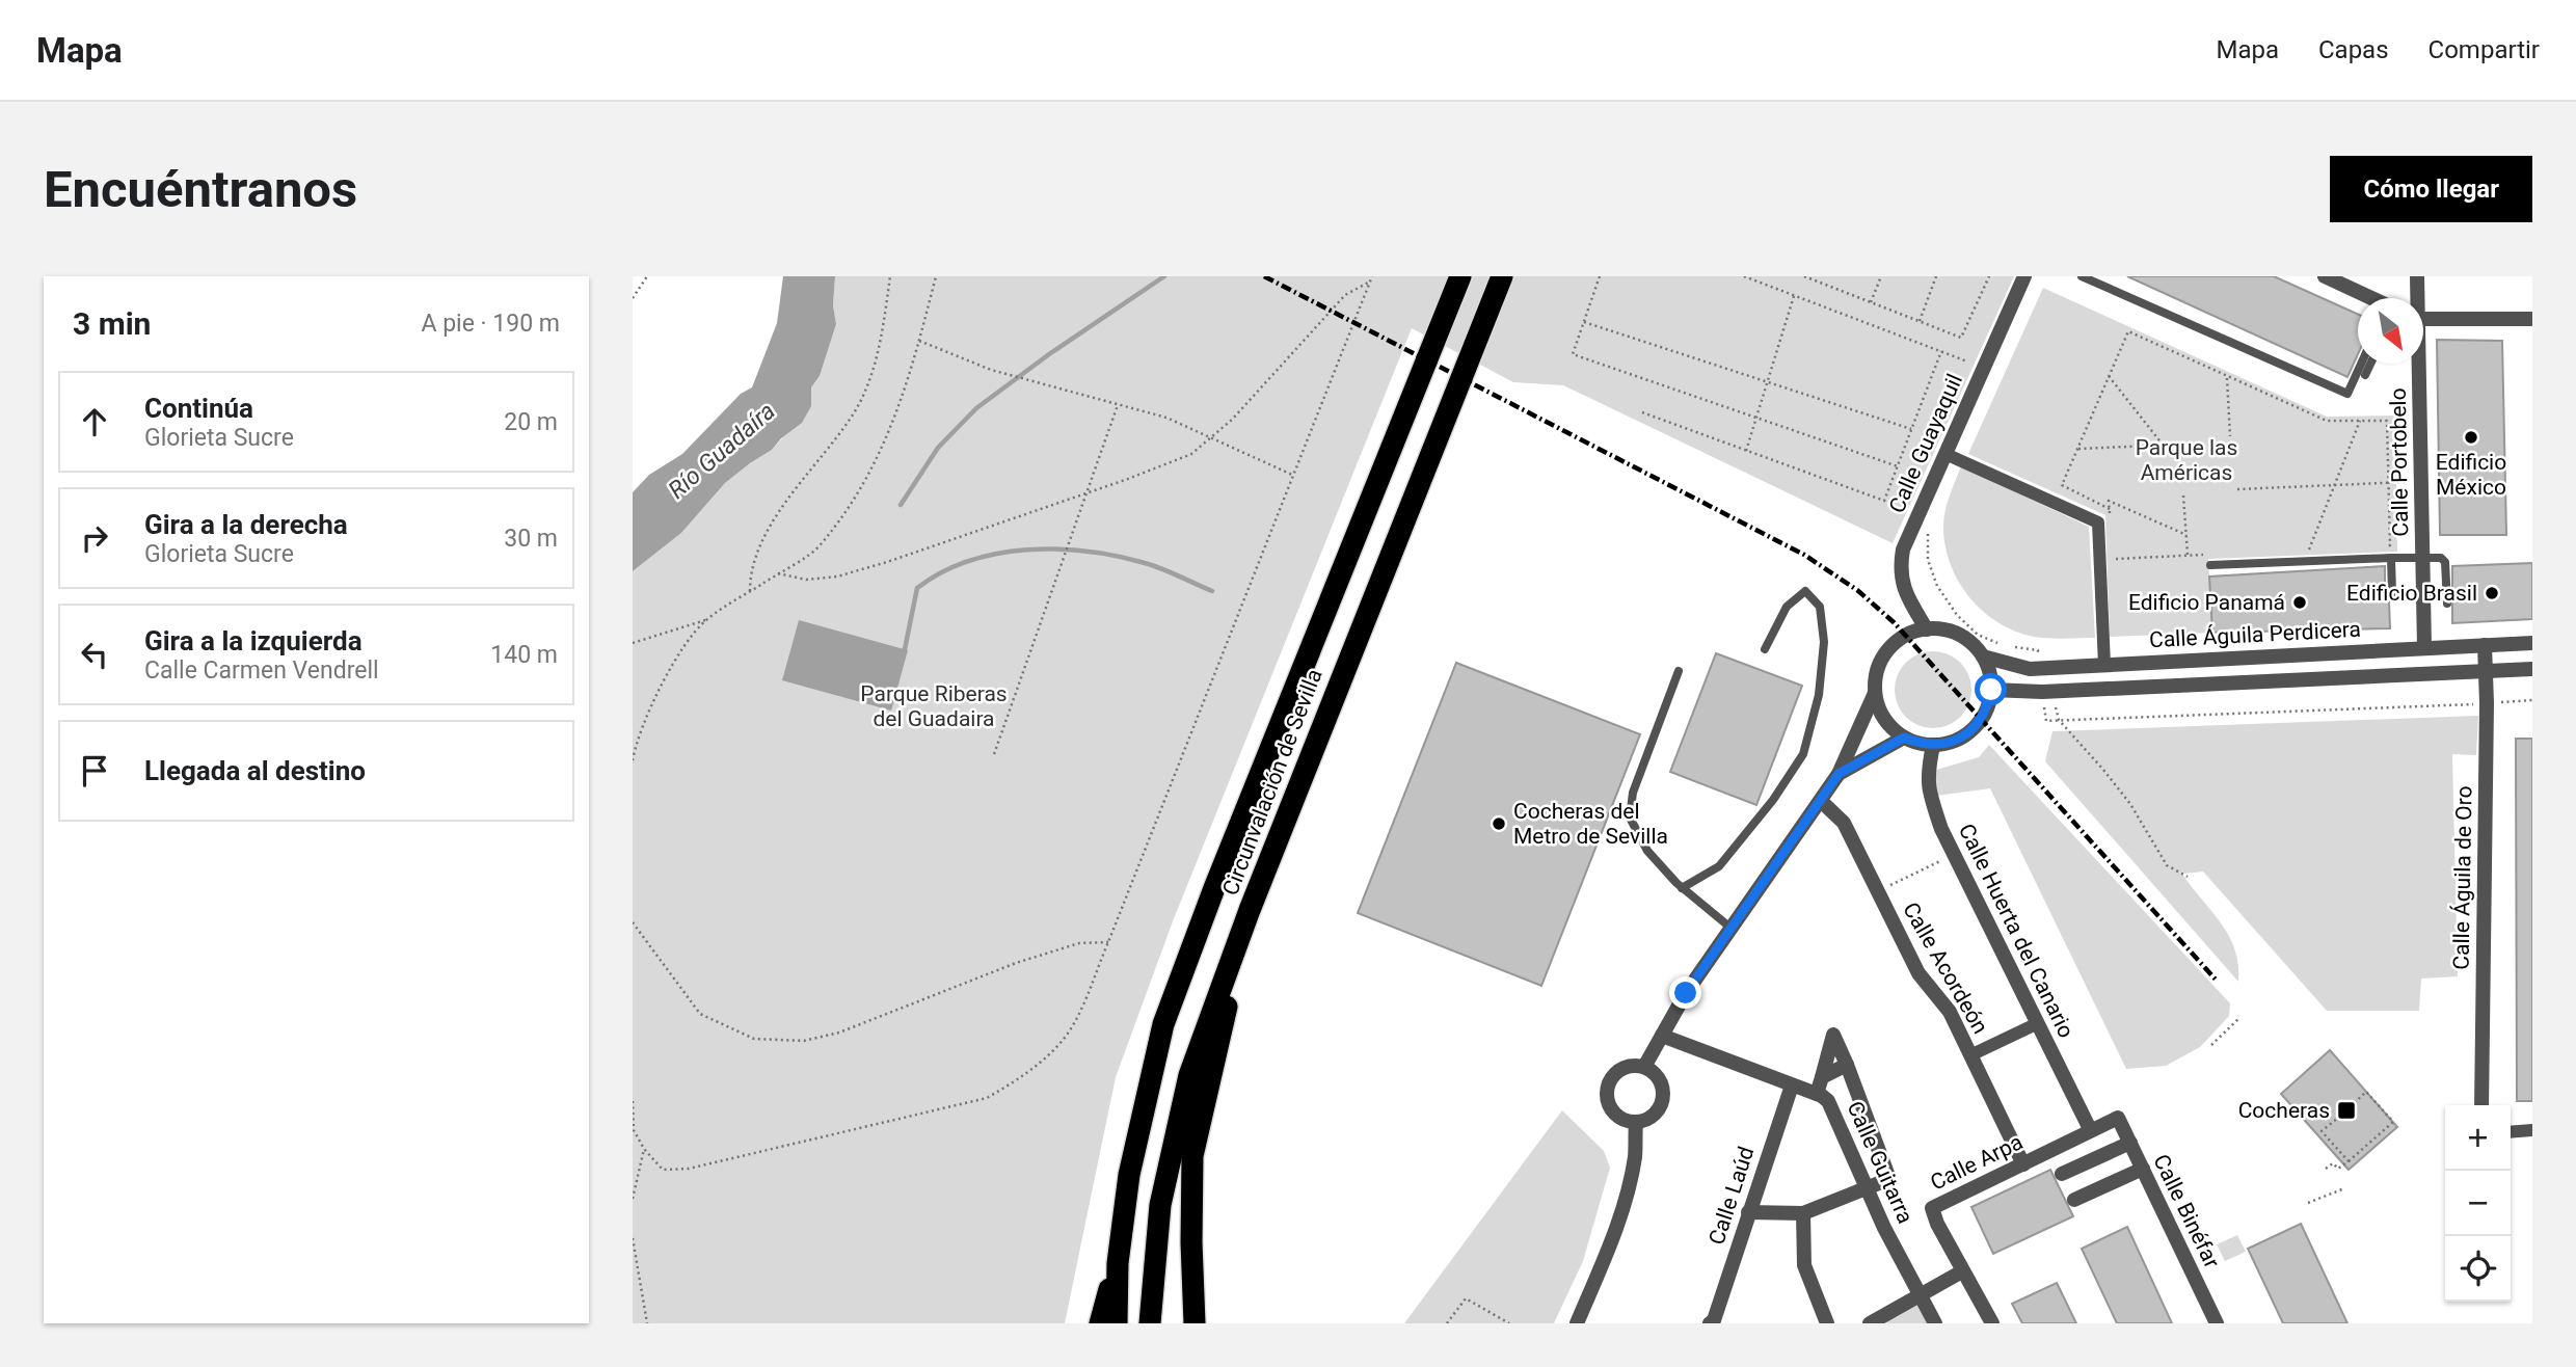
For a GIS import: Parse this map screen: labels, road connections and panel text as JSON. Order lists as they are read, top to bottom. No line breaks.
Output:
{"streets":{"highway":["Circunvalación de Sevilla"],"street":["Calle Guayaquil","Calle Portobelo","Calle Águila Perdicera","Calle Águila de Oro","Calle Huerta del Canario","Calle Acordeón","Calle Guitarra","Calle Arpa","Calle Laúd","Calle Binéfar"]},"crossings":[["Calle Guayaquil","Calle Águila Perdicera"],["Calle Guayaquil","Calle Huerta del Canario"],["Calle Portobelo","Calle Águila Perdicera"],["Calle Águila Perdicera","Calle Águila de Oro"],["Calle Águila Perdicera","Calle Huerta del Canario"],["Calle Huerta del Canario","Calle Arpa"],["Calle Acordeón","Calle Arpa"],["Calle Guitarra","Calle Laúd"],["Calle Arpa","Calle Binéfar"]],"water":["Río Guadaíra"],"parks":["Parque las Américas","Parque Riberas del Guadaira"],"places":{"other":["Edificio México","Edificio Brasil","Edificio Panamá","Cocheras del Metro de Sevilla"],"transit":["Cocheras"]},"north":"bottom right","page":{"header":"Mapa","nav":["Mapa","Capas","Compartir"],"buttons":"Cómo llegar","title":"Encuéntranos","heading":["3 min","A pie · 190 m"],"list":[["Continúa","Glorieta Sucre","20 m"],["Gira a la derecha","Glorieta Sucre","30 m"],["Gira a la izquierda","Calle Carmen Vendrell","140 m"],"Llegada al destino"],"map_buttons":["+","−"]}}
